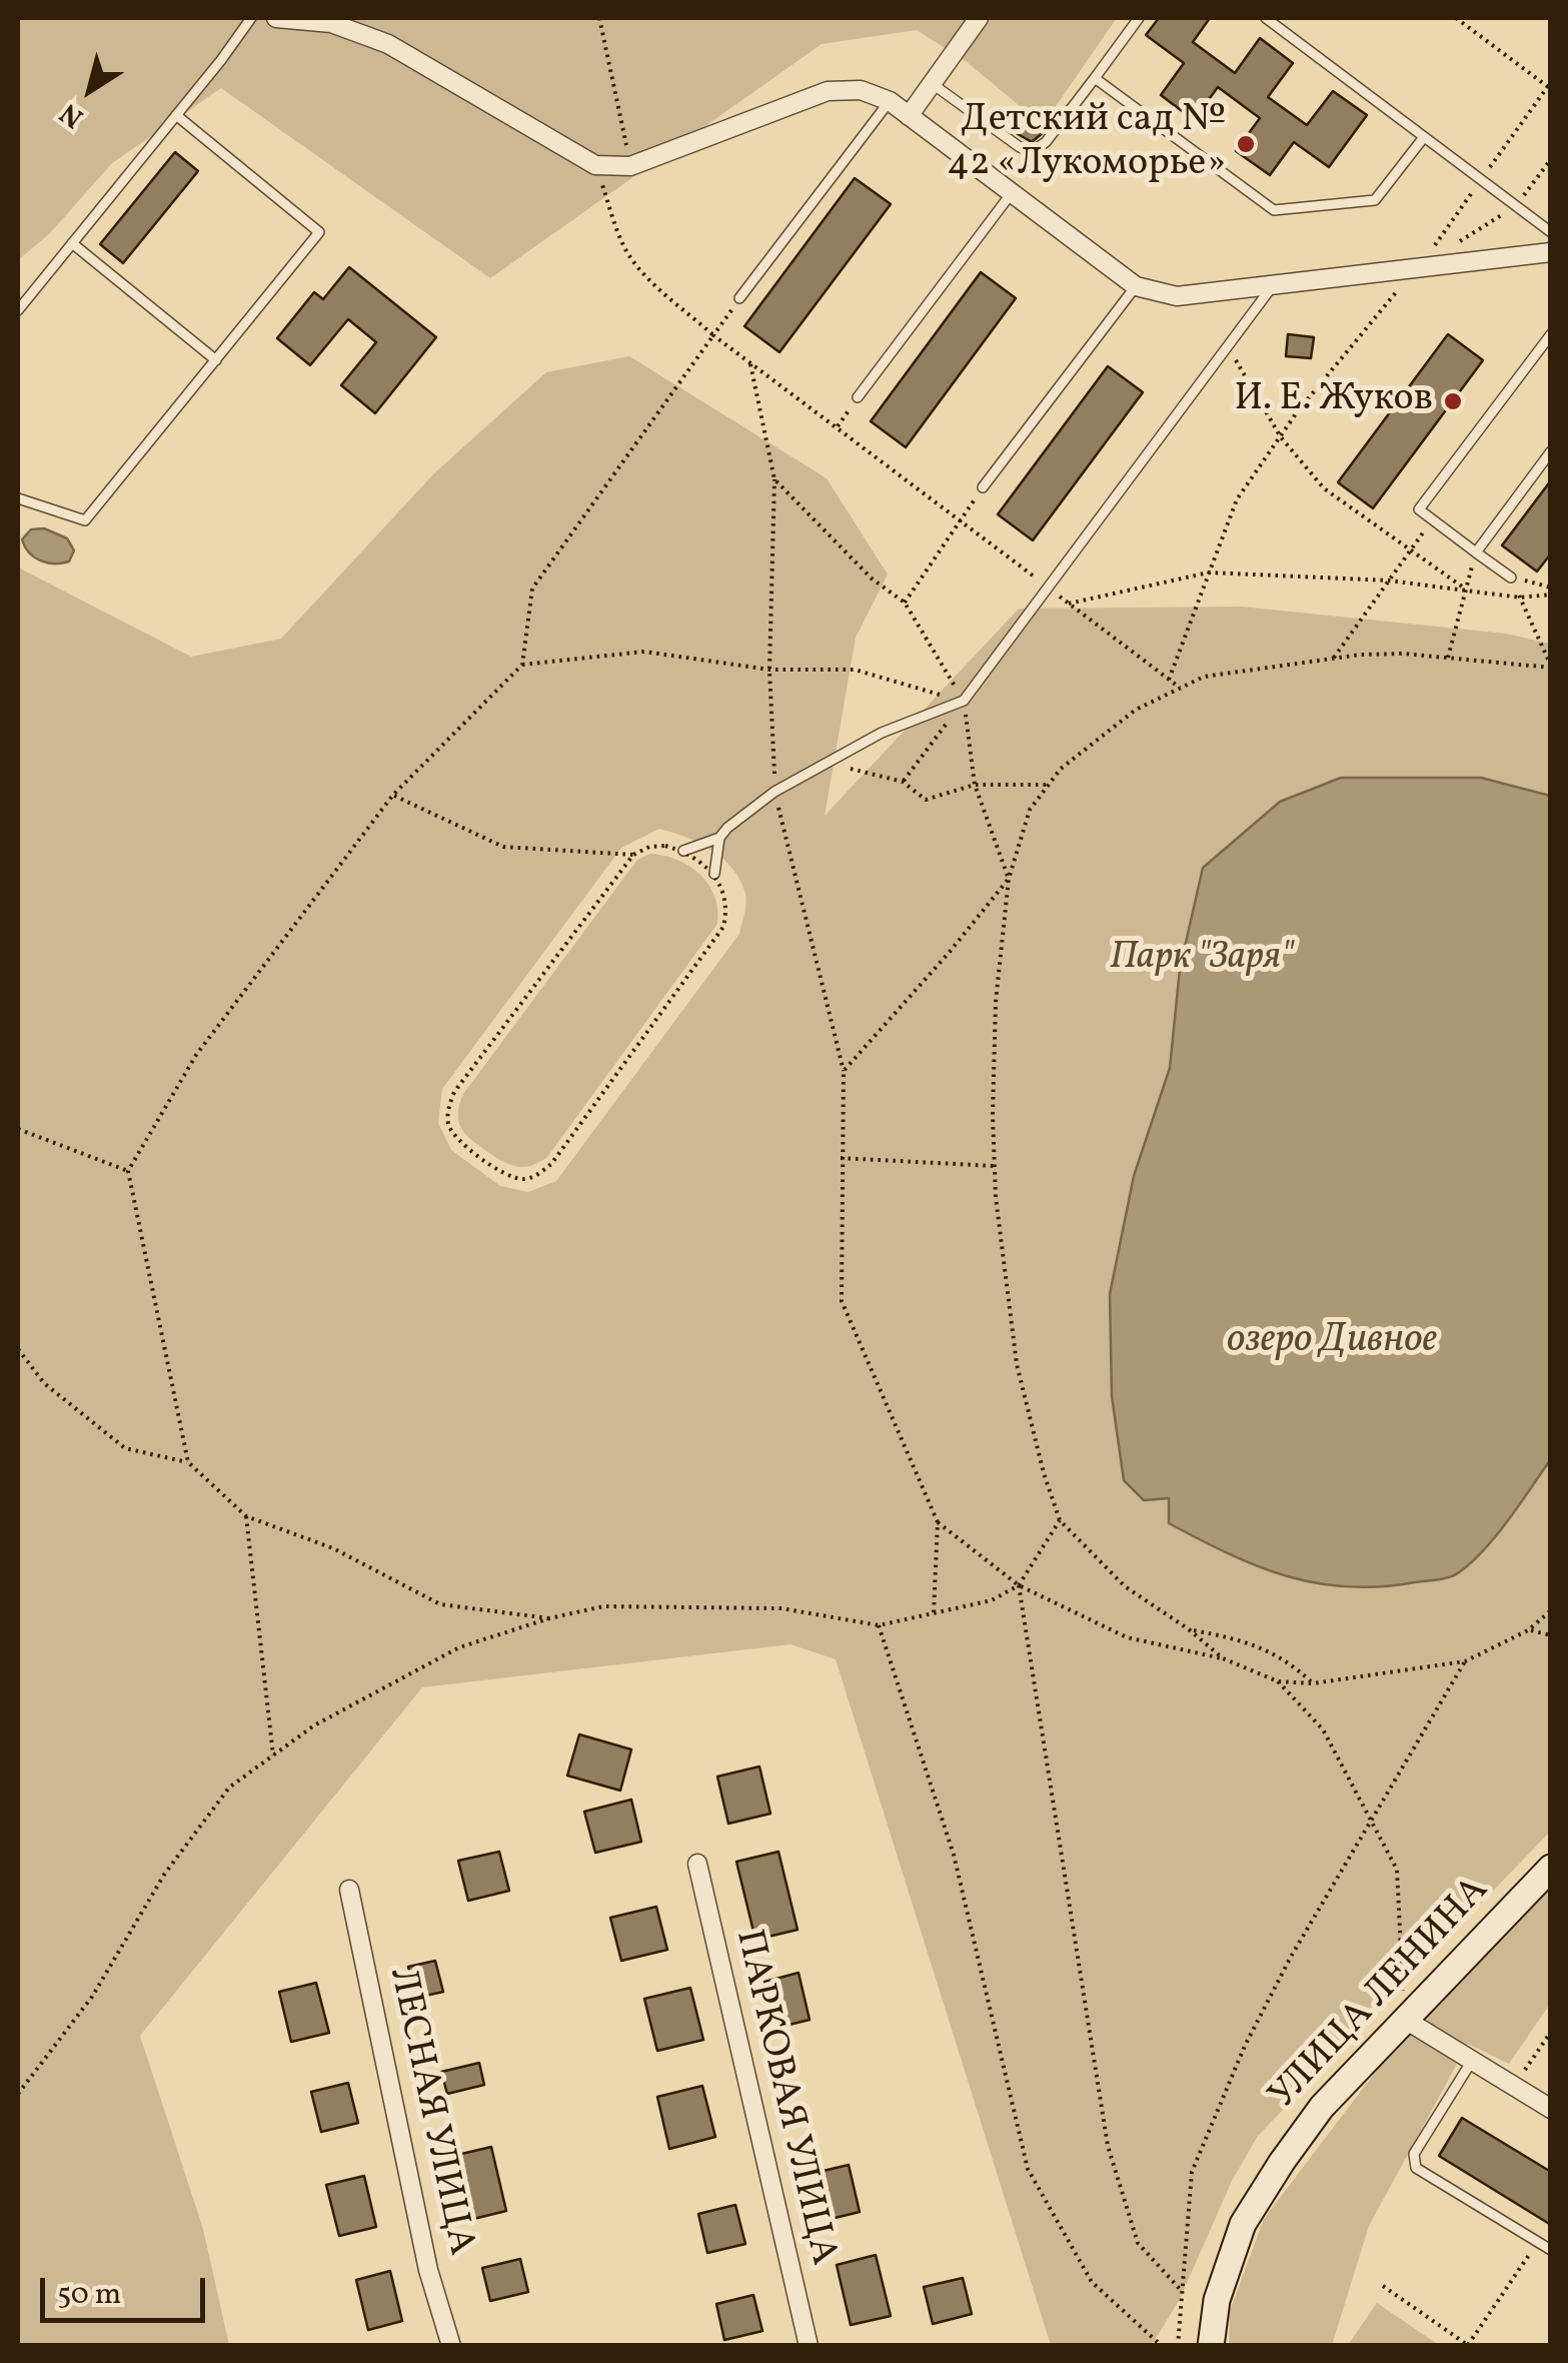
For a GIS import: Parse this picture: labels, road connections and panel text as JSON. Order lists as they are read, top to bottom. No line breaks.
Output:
{"streets":{"street":["УЛИЦА ЛЕНИНА","ПАРКОВАЯ УЛИЦА","ЛЕСНАЯ УЛИЦА"]},"water":["озеро Дивное"],"parks":["Парк \"Заря\""],"places":["Детский сад № 42 «Лукоморье»","И. Е. Жуков"],"scale_bar":"50 m","north":"bottom left"}
